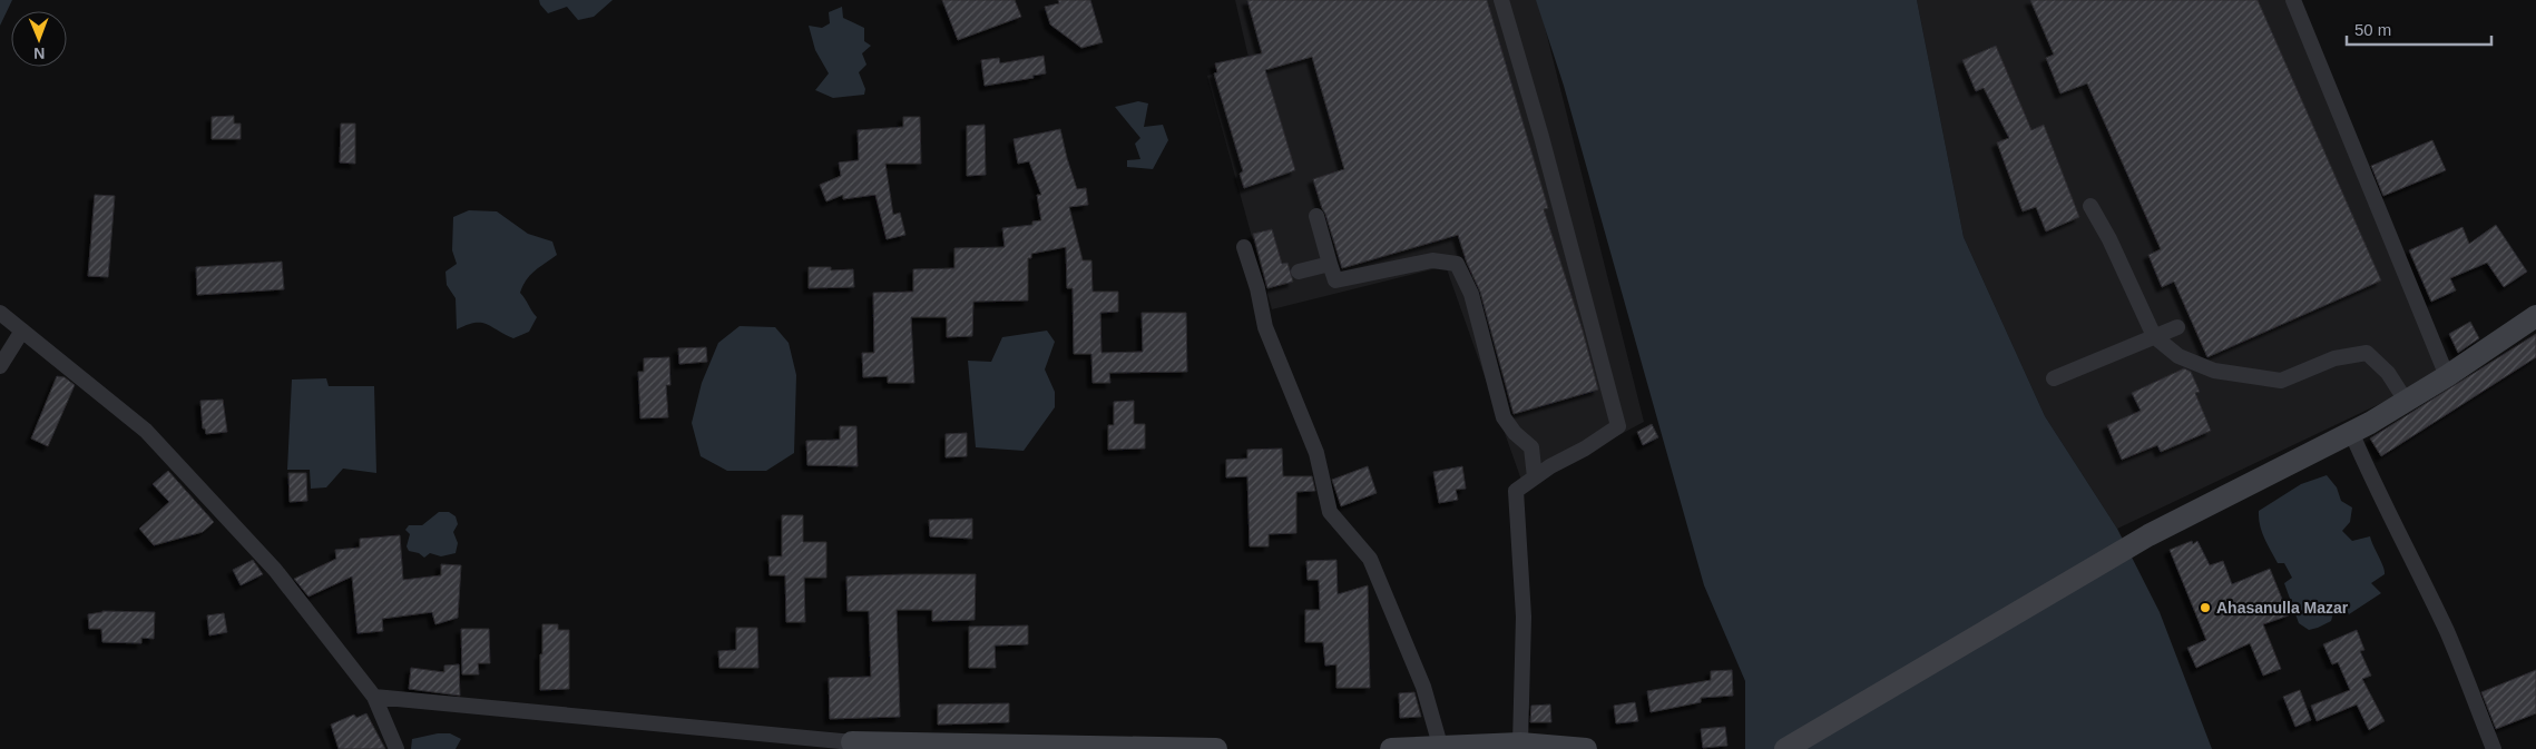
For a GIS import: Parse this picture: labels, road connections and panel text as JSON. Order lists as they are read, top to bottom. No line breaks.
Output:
{"places":["Ahasanulla Mazar"],"scale_bar":"50 m","north":"bottom"}
